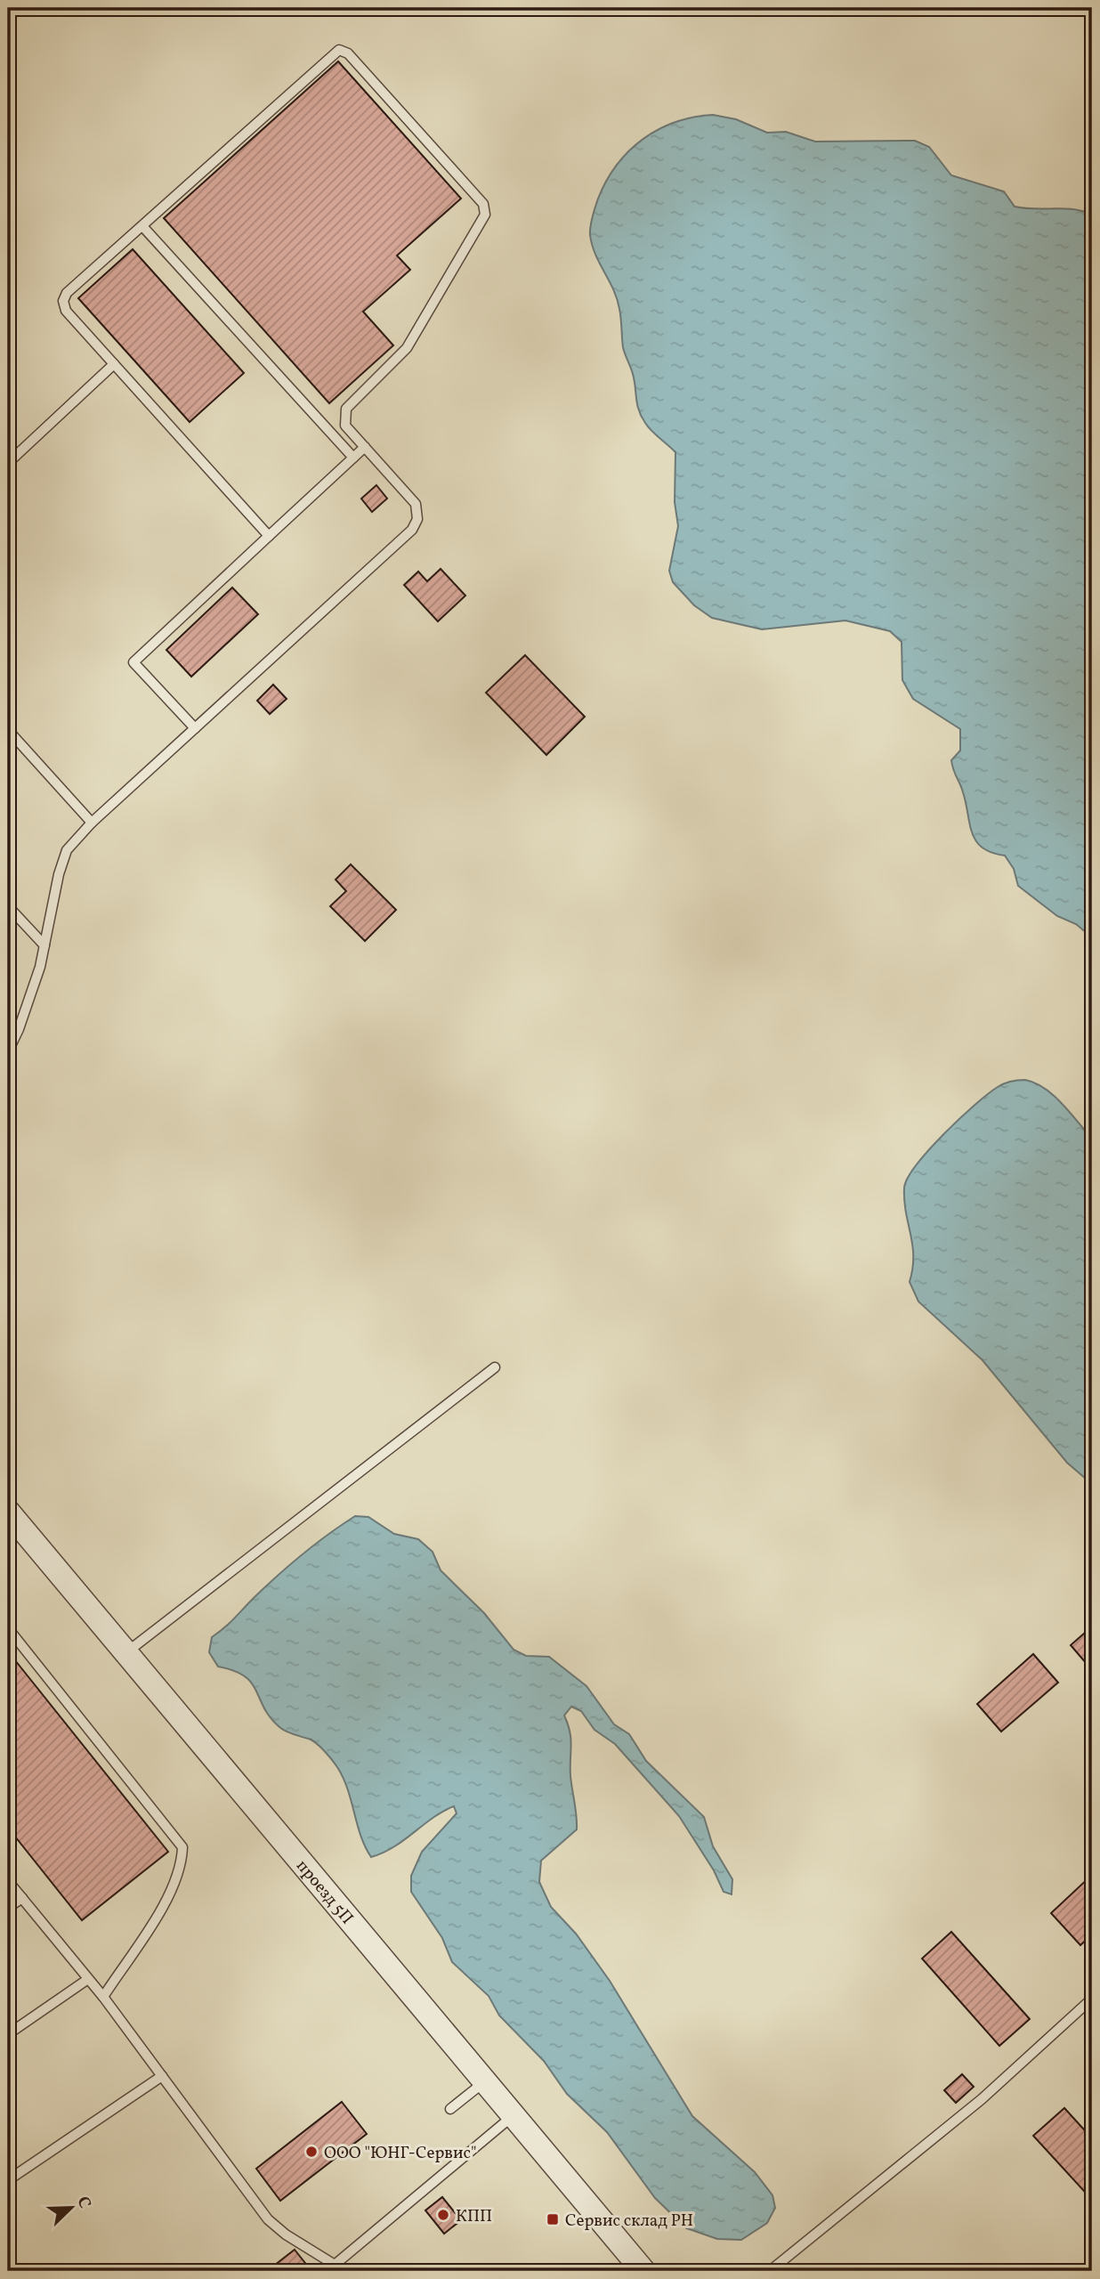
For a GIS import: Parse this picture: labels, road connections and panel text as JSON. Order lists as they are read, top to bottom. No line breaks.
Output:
{"streets":{"street":["проезд 5П"]},"places":{"other":["ООО \"ЮНГ-Сервис\"","КПП"],"transit":["Сервис склад РН"]},"north":"top right"}
